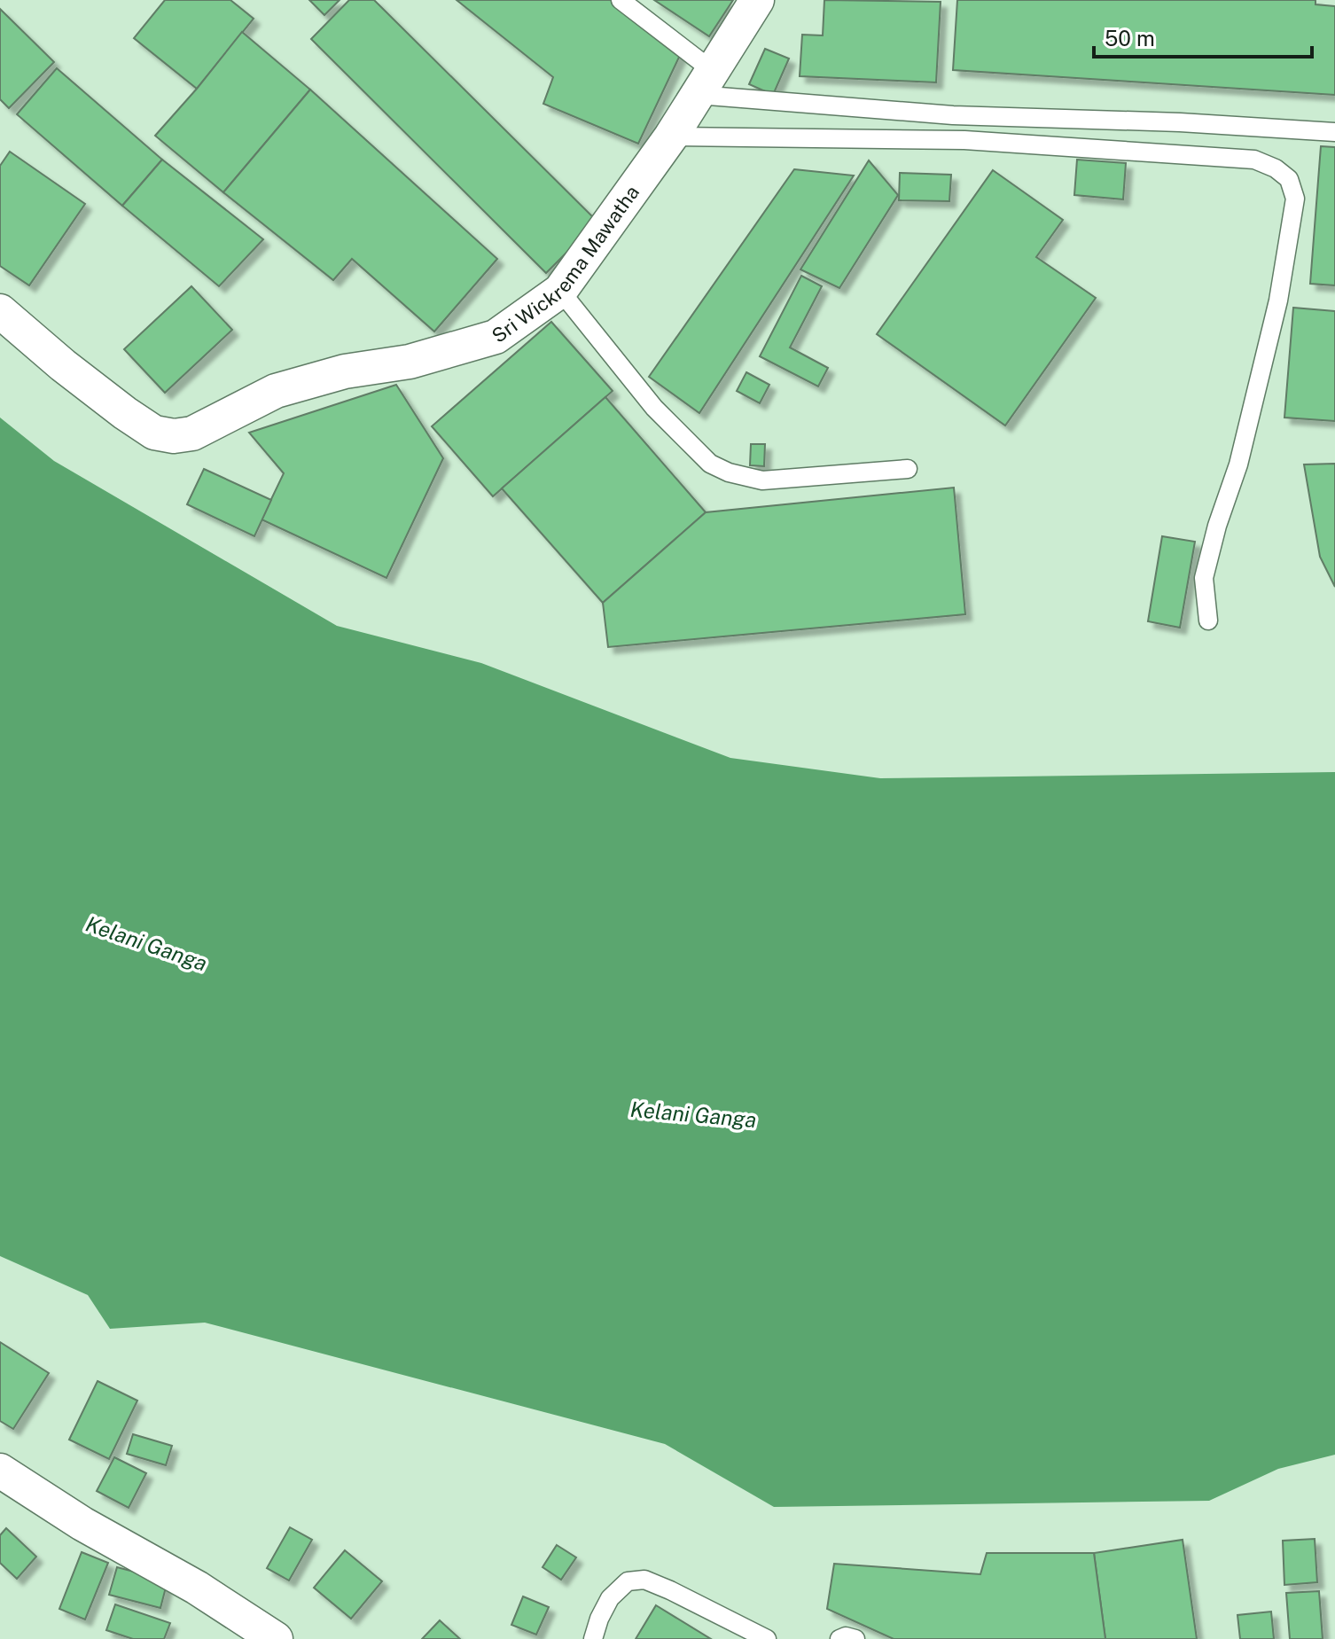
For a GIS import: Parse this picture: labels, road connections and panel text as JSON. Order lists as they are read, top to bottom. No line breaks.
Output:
{"streets":{"street":["Sri Wickrema Mawatha"]},"water":["Kelani Ganga"],"scale_bar":"50 m"}
